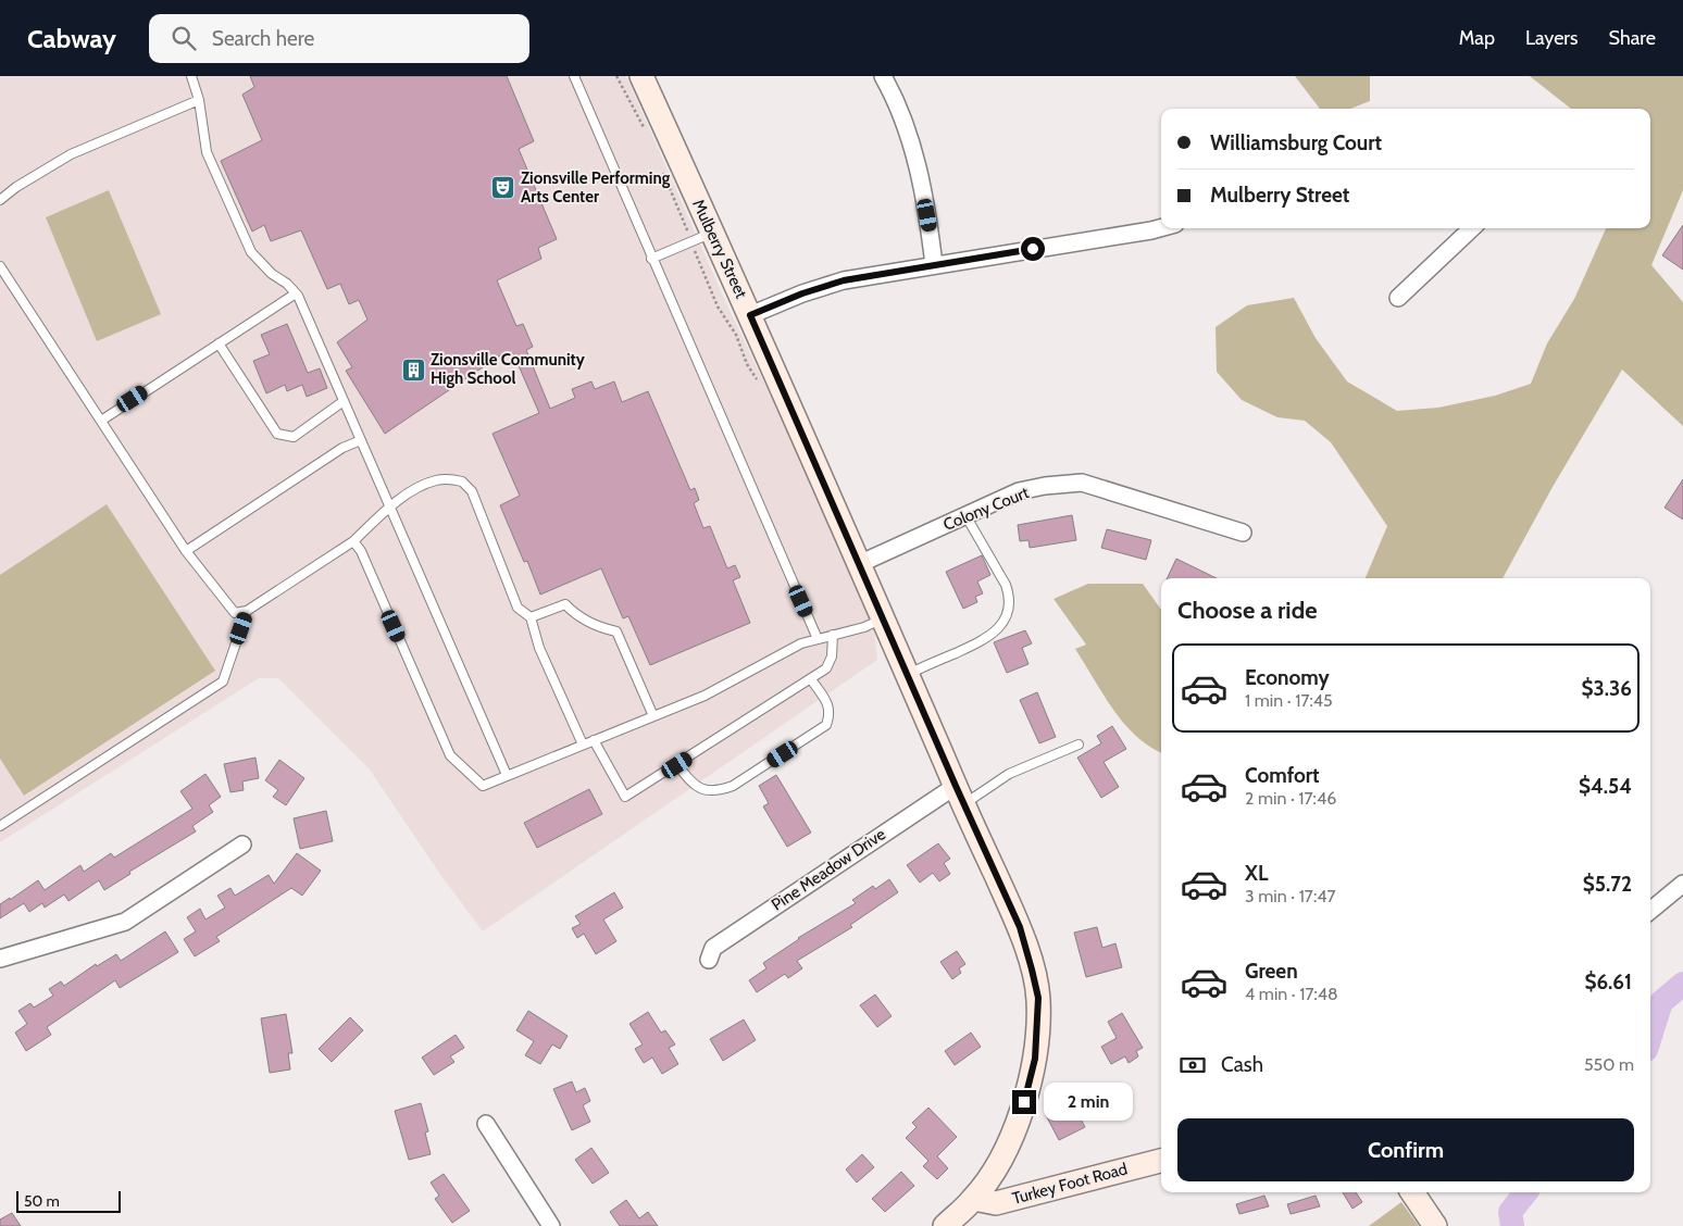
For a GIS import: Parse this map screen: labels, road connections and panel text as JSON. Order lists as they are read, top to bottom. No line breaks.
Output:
{"streets":{"street":["Mulberry Street","Colony Court","Pine Meadow Drive","Turkey Foot Road"]},"crossings":[["Mulberry Street","Colony Court"],["Mulberry Street","Pine Meadow Drive"],["Mulberry Street","Turkey Foot Road"]],"places":{"theatre":["Zionsville Performing Arts Center"],"building":["Zionsville Community High School"]},"scale_bar":"50 m","page":{"header":"Cabway","search":"Search here","nav":["Map","Layers","Share"],"banner":["Williamsburg Court","Mulberry Street"],"heading":"Choose a ride","list":[{"name":"Economy","note":"1 min · 17:45","value":"$3.36"},{"name":"Comfort","note":"2 min · 17:46","value":"$4.54"},{"name":"XL","note":"3 min · 17:47","value":"$5.72"},{"name":"Green","note":"4 min · 17:48","value":"$6.61"}],"pay":["Cash","550 m"],"bubble":"2 min","buttons":"Confirm","scale":"50 m"}}
